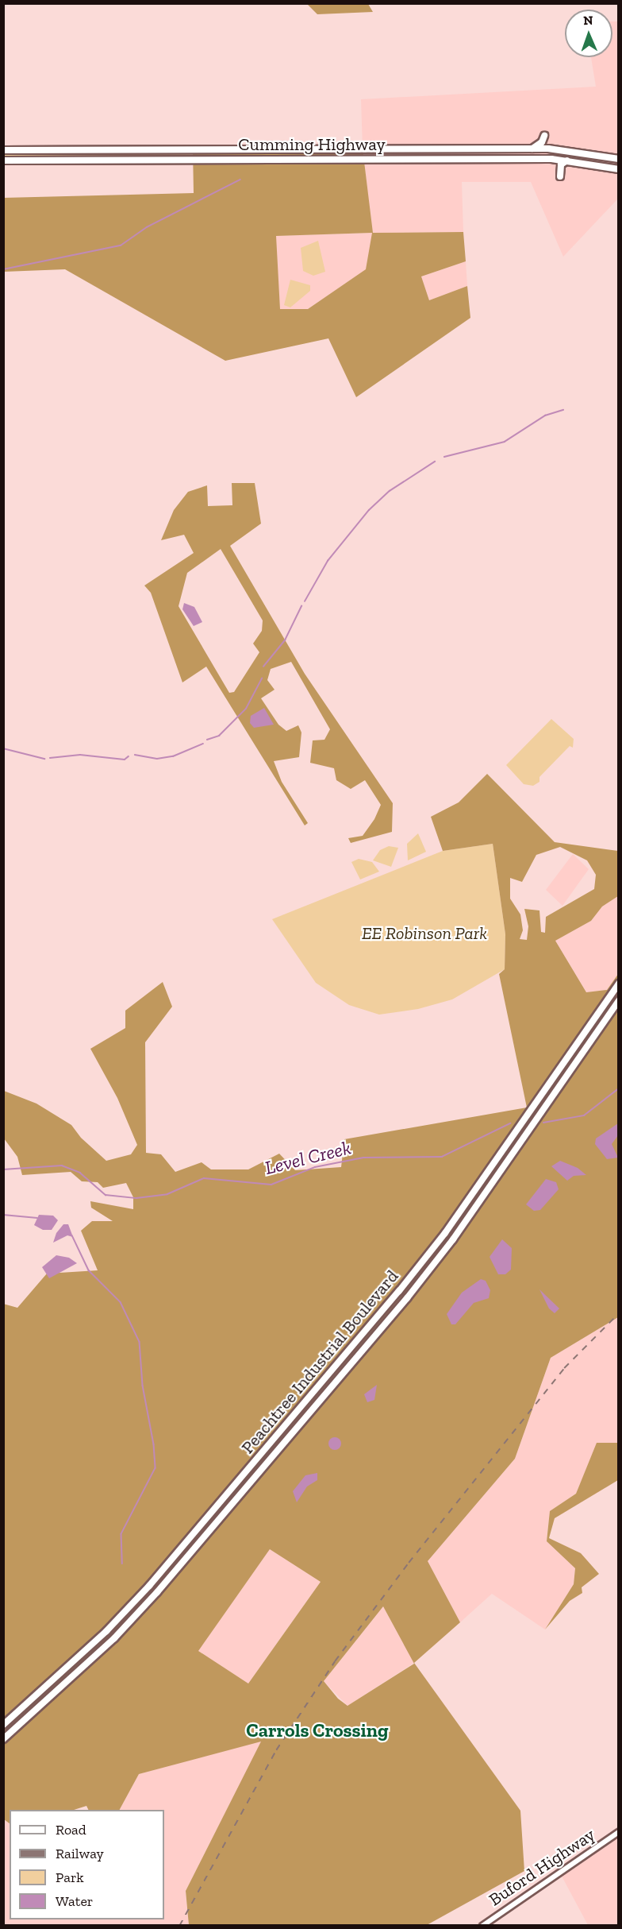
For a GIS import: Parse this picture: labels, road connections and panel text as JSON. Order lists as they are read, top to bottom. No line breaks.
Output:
{"streets":{"highway":["Cumming Highway","Peachtree Industrial Boulevard"],"main road":["Buford Highway"]},"districts":["Carrols Crossing"],"water":["Level Creek"],"parks":["EE Robinson Park"],"legend":["Road","Railway","Park","Water"],"north":"top"}
